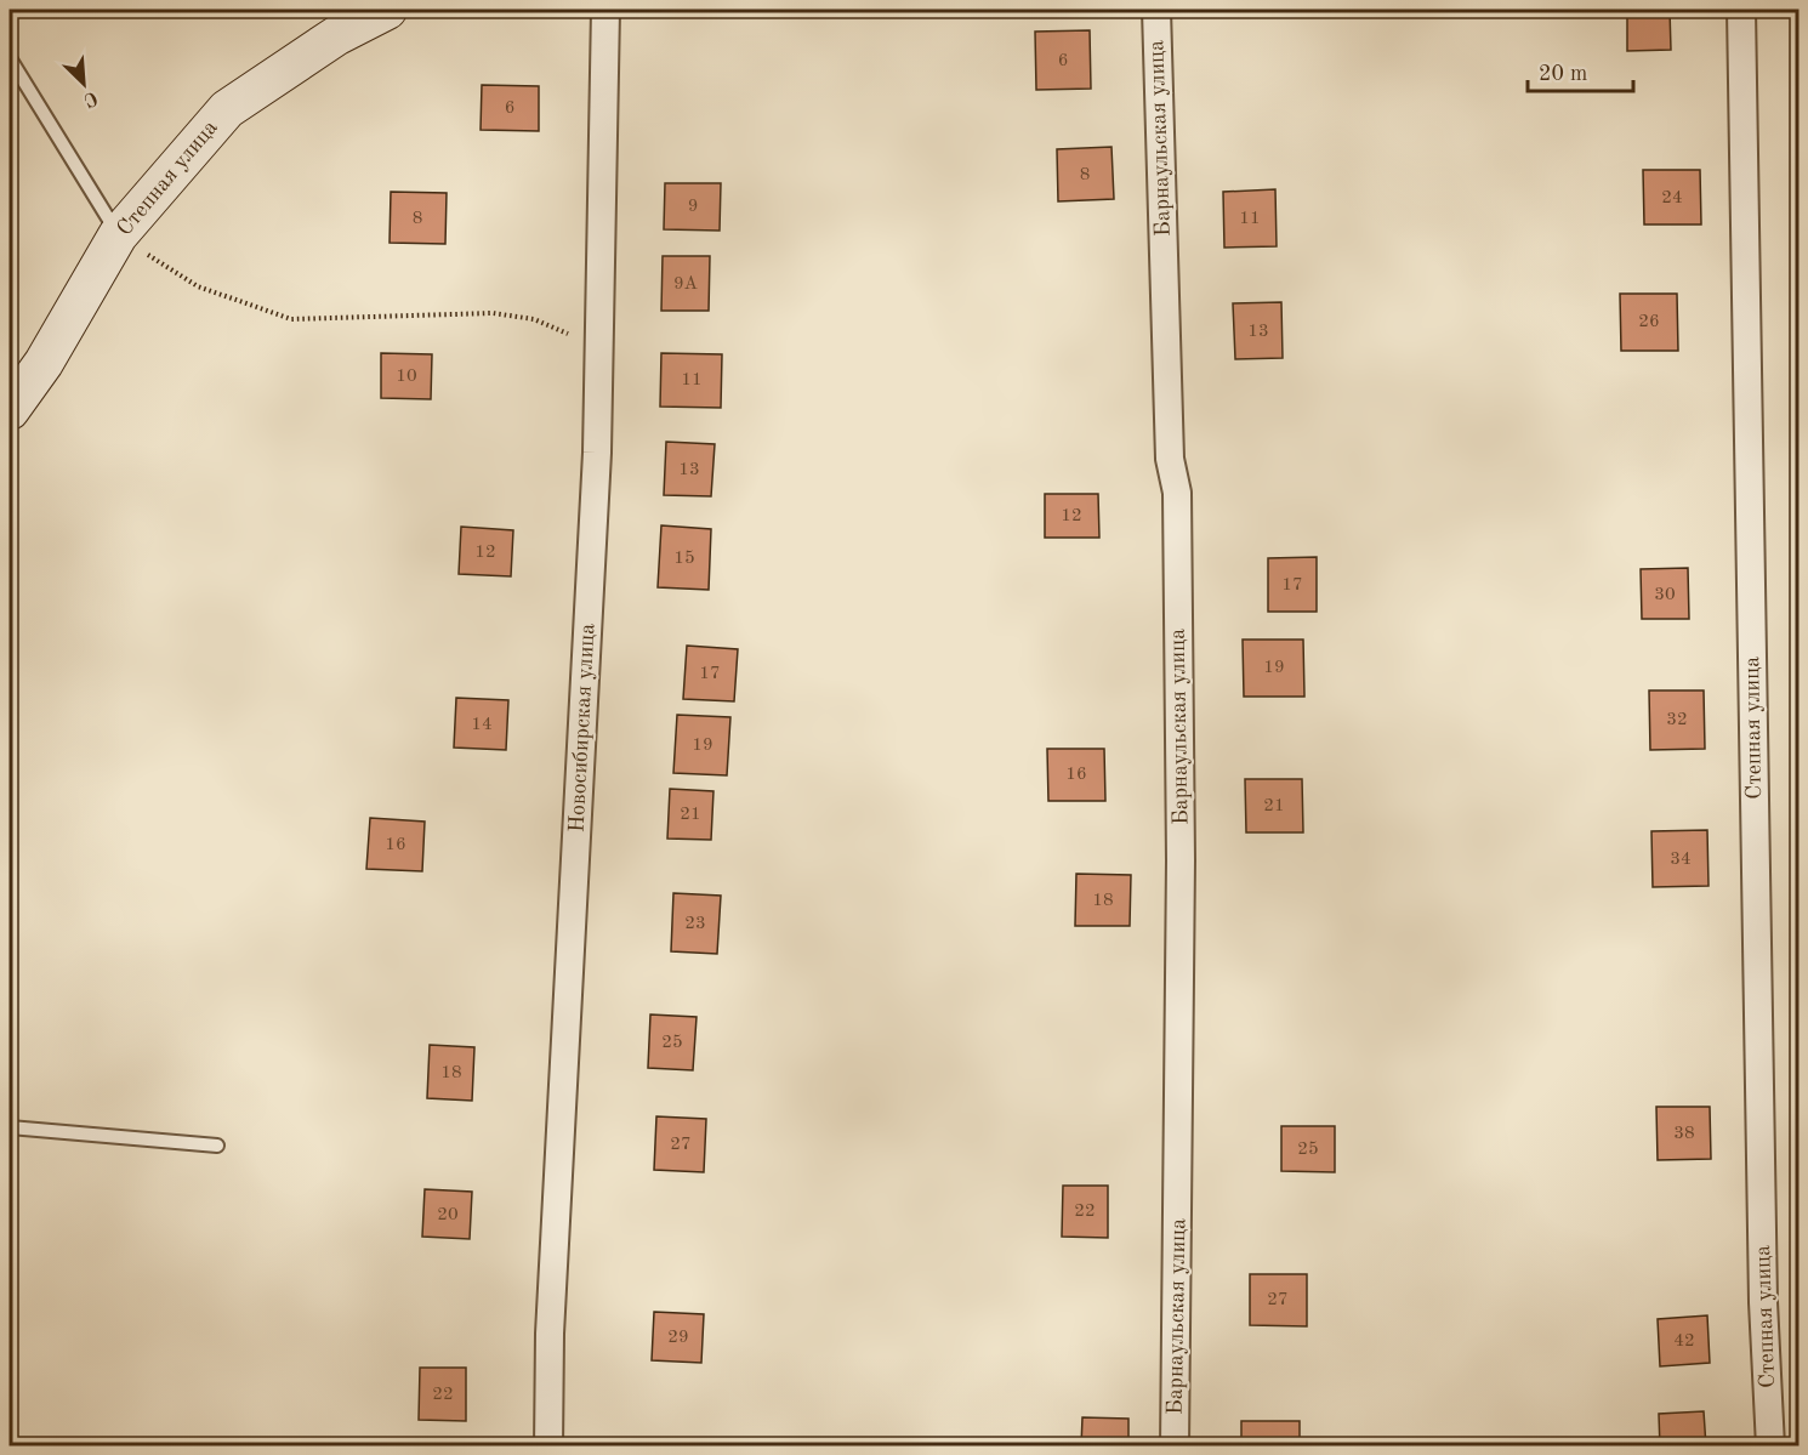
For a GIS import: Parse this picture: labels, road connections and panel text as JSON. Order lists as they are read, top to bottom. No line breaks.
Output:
{"streets":{"main road":["Степная улица"],"street":["Барнаульская улица","Новосибирская улица"]},"house_numbers":["6","6","8","24","9","8","11","9А","26","13","10","11","13","12","12","15","17","30","19","17","32","14","19","16","21","21","16","34","18","23","25","18","38","27","25","22","20","27","29","42","22"],"scale_bar":"20 m","north":"bottom right"}
